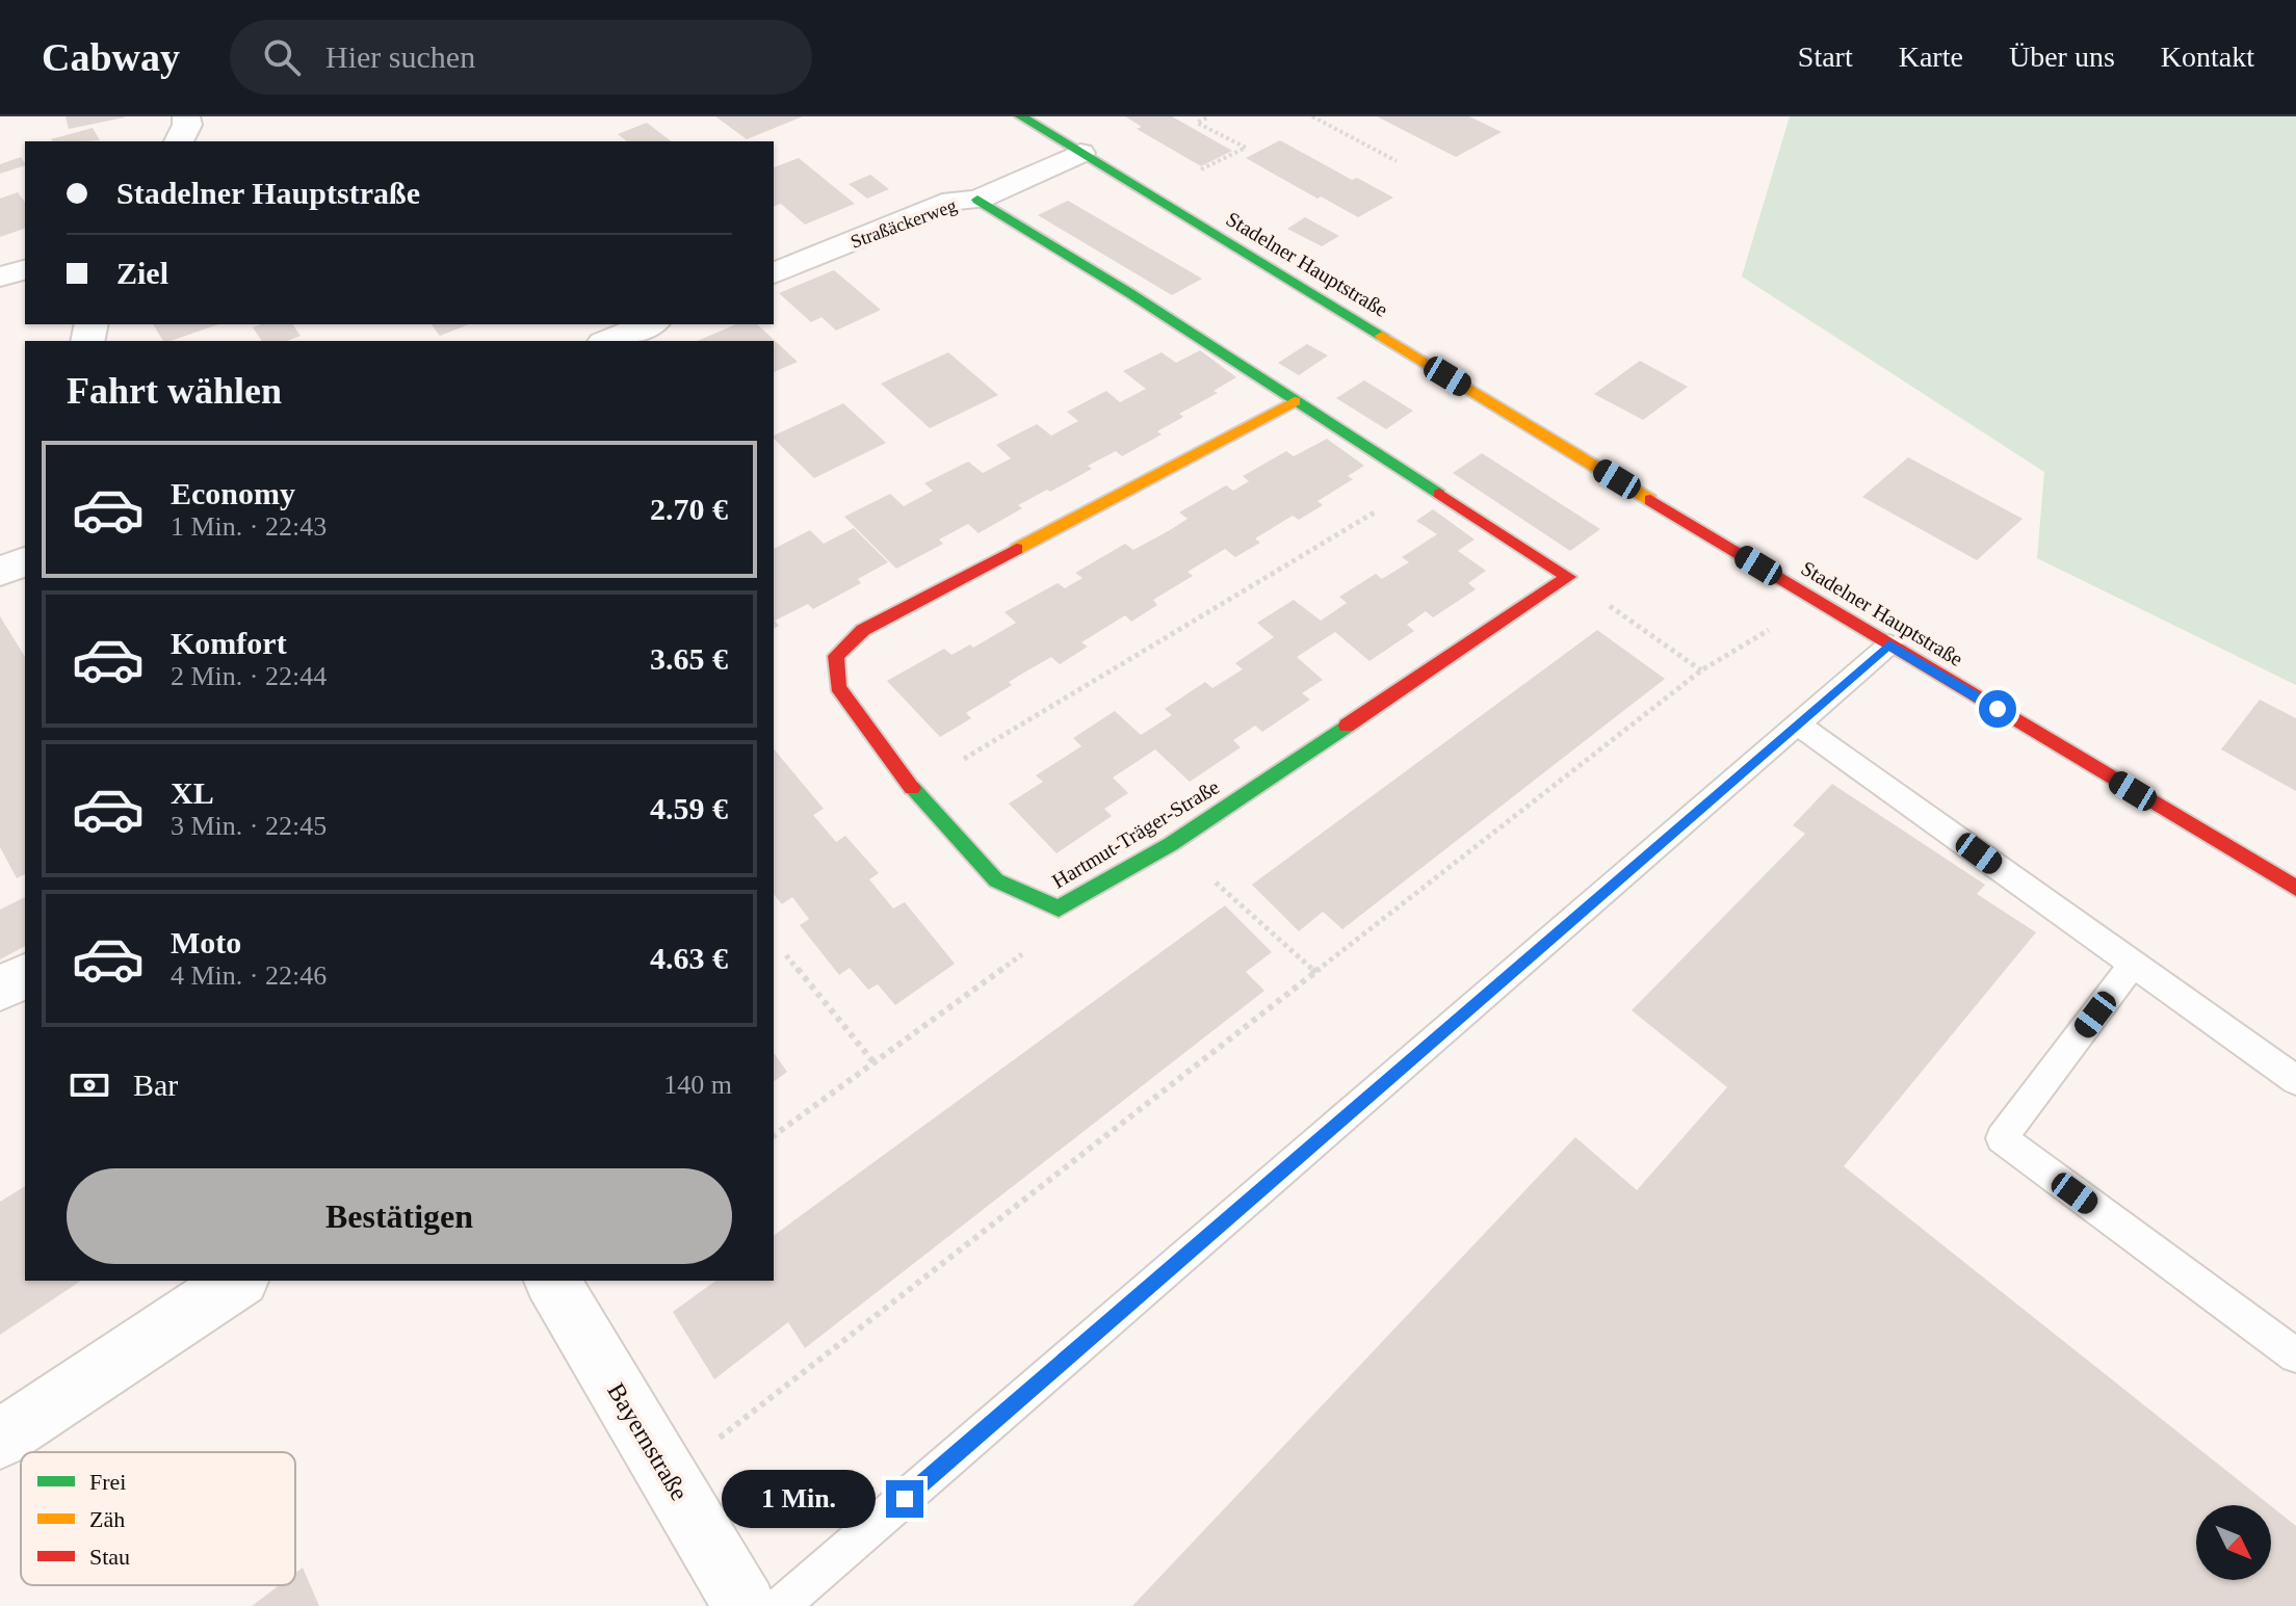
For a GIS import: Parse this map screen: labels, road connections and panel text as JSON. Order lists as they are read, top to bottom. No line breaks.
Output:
{"streets":{"street":["Straßäckerweg","Stadelner Hauptstraße","Hartmut-Träger-Straße","Bayernstraße"]},"crossings":[["Straßäckerweg","Stadelner Hauptstraße"]],"legend":["Frei","Zäh","Stau"],"north":"bottom right","page":{"header":"Cabway","search":"Hier suchen","nav":["Start","Karte","Über uns","Kontakt"],"banner":["Stadelner Hauptstraße","Ziel"],"heading":"Fahrt wählen","list":[{"name":"Economy","note":"1 Min. · 22:43","value":"2.70 €"},{"name":"Komfort","note":"2 Min. · 22:44","value":"3.65 €"},{"name":"XL","note":"3 Min. · 22:45","value":"4.59 €"},{"name":"Moto","note":"4 Min. · 22:46","value":"4.63 €"}],"pay":["Bar","140 m"],"buttons":"Bestätigen","bubble":"1 Min."}}
